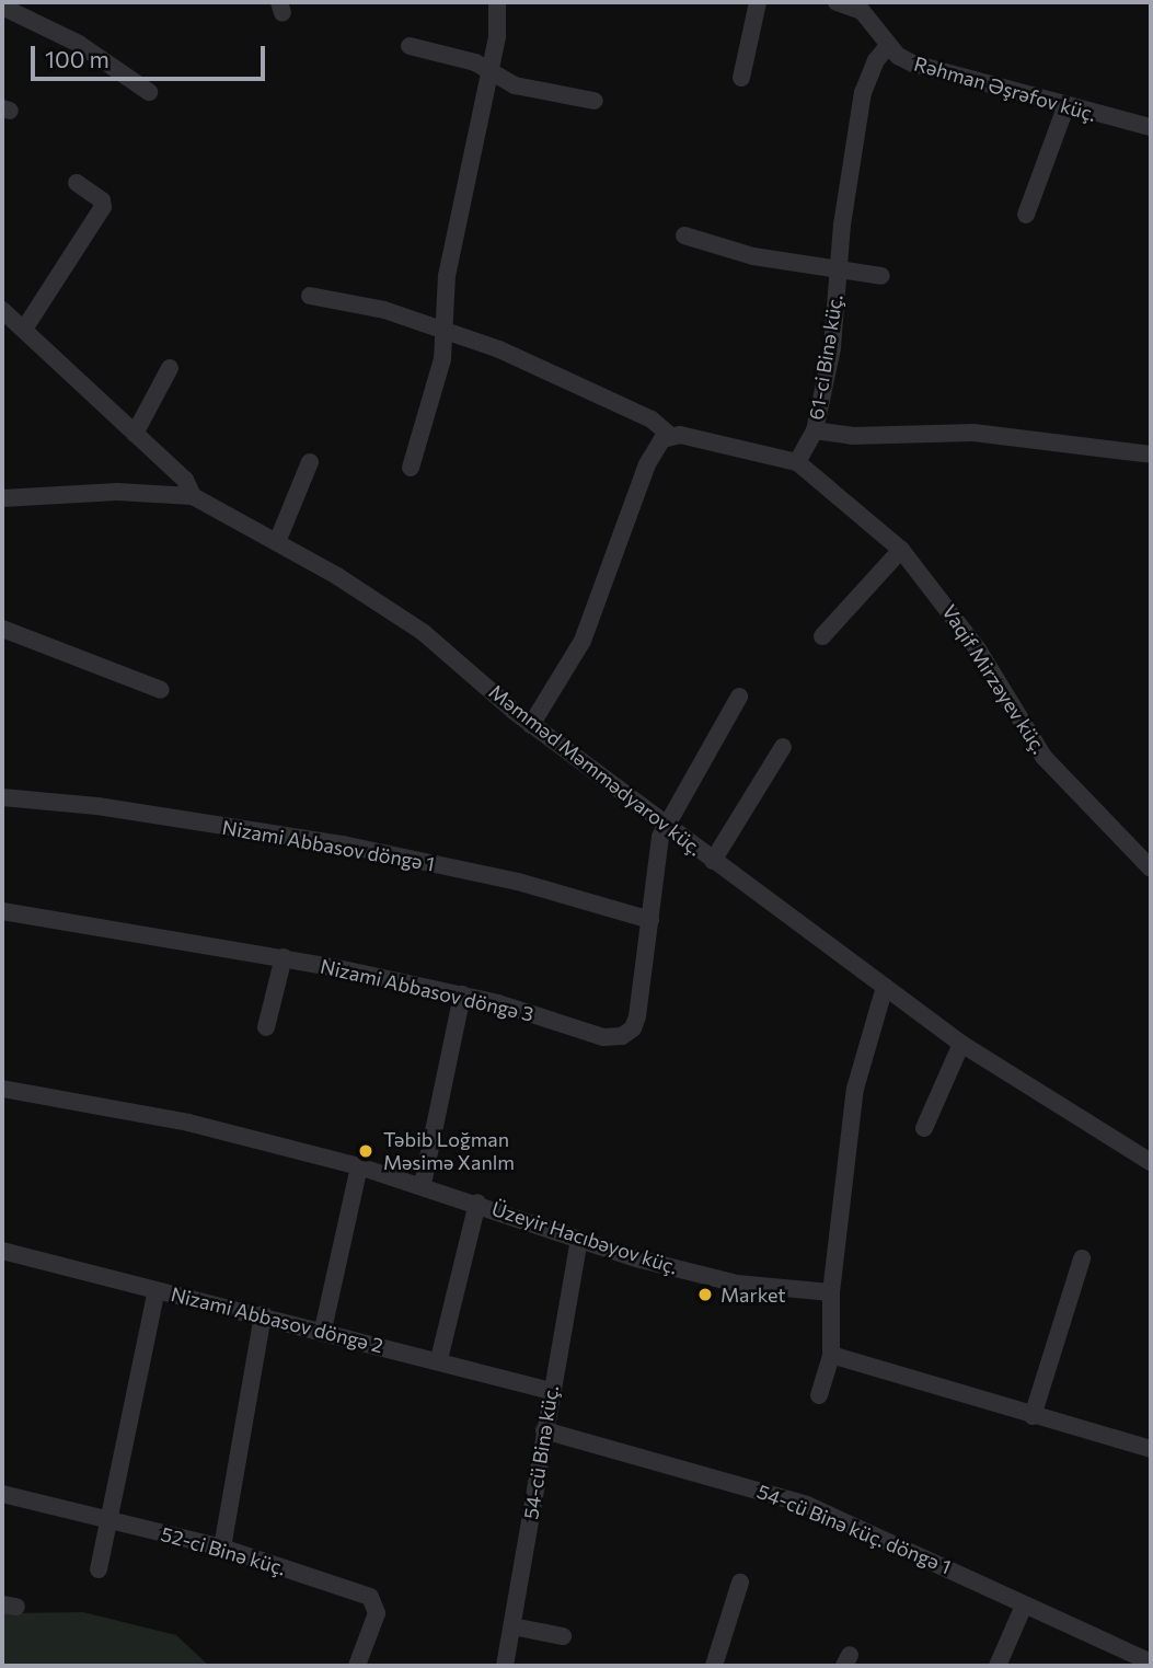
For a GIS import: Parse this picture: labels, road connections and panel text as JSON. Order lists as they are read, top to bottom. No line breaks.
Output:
{"streets":{"street":["Rəhman Əşrəfov küç.","61-ci Binə küç.","Vaqif Mirzəyev küç.","Məmməd Məmmədyarov küç.","Nizami Abbasov döngə 1","Nizami Abbasov döngə 3","Üzeyir Hacıbəyov küç.","Nizami Abbasov döngə 2","54-cü Binə küç.","54-cü Binə küç. döngə 1","52-ci Binə küç."]},"crossings":[["Rəhman Əşrəfov küç.","61-ci Binə küç."],["Məmməd Məmmədyarov küç.","Nizami Abbasov döngə 3"],["Nizami Abbasov döngə 1","Nizami Abbasov döngə 3"],["Üzeyir Hacıbəyov küç.","54-cü Binə küç."],["Nizami Abbasov döngə 2","54-cü Binə küç."],["54-cü Binə küç.","54-cü Binə küç. döngə 1"]],"places":["Təbib Loğman Məsimə Xanlm","Market"],"scale_bar":"100 m"}
